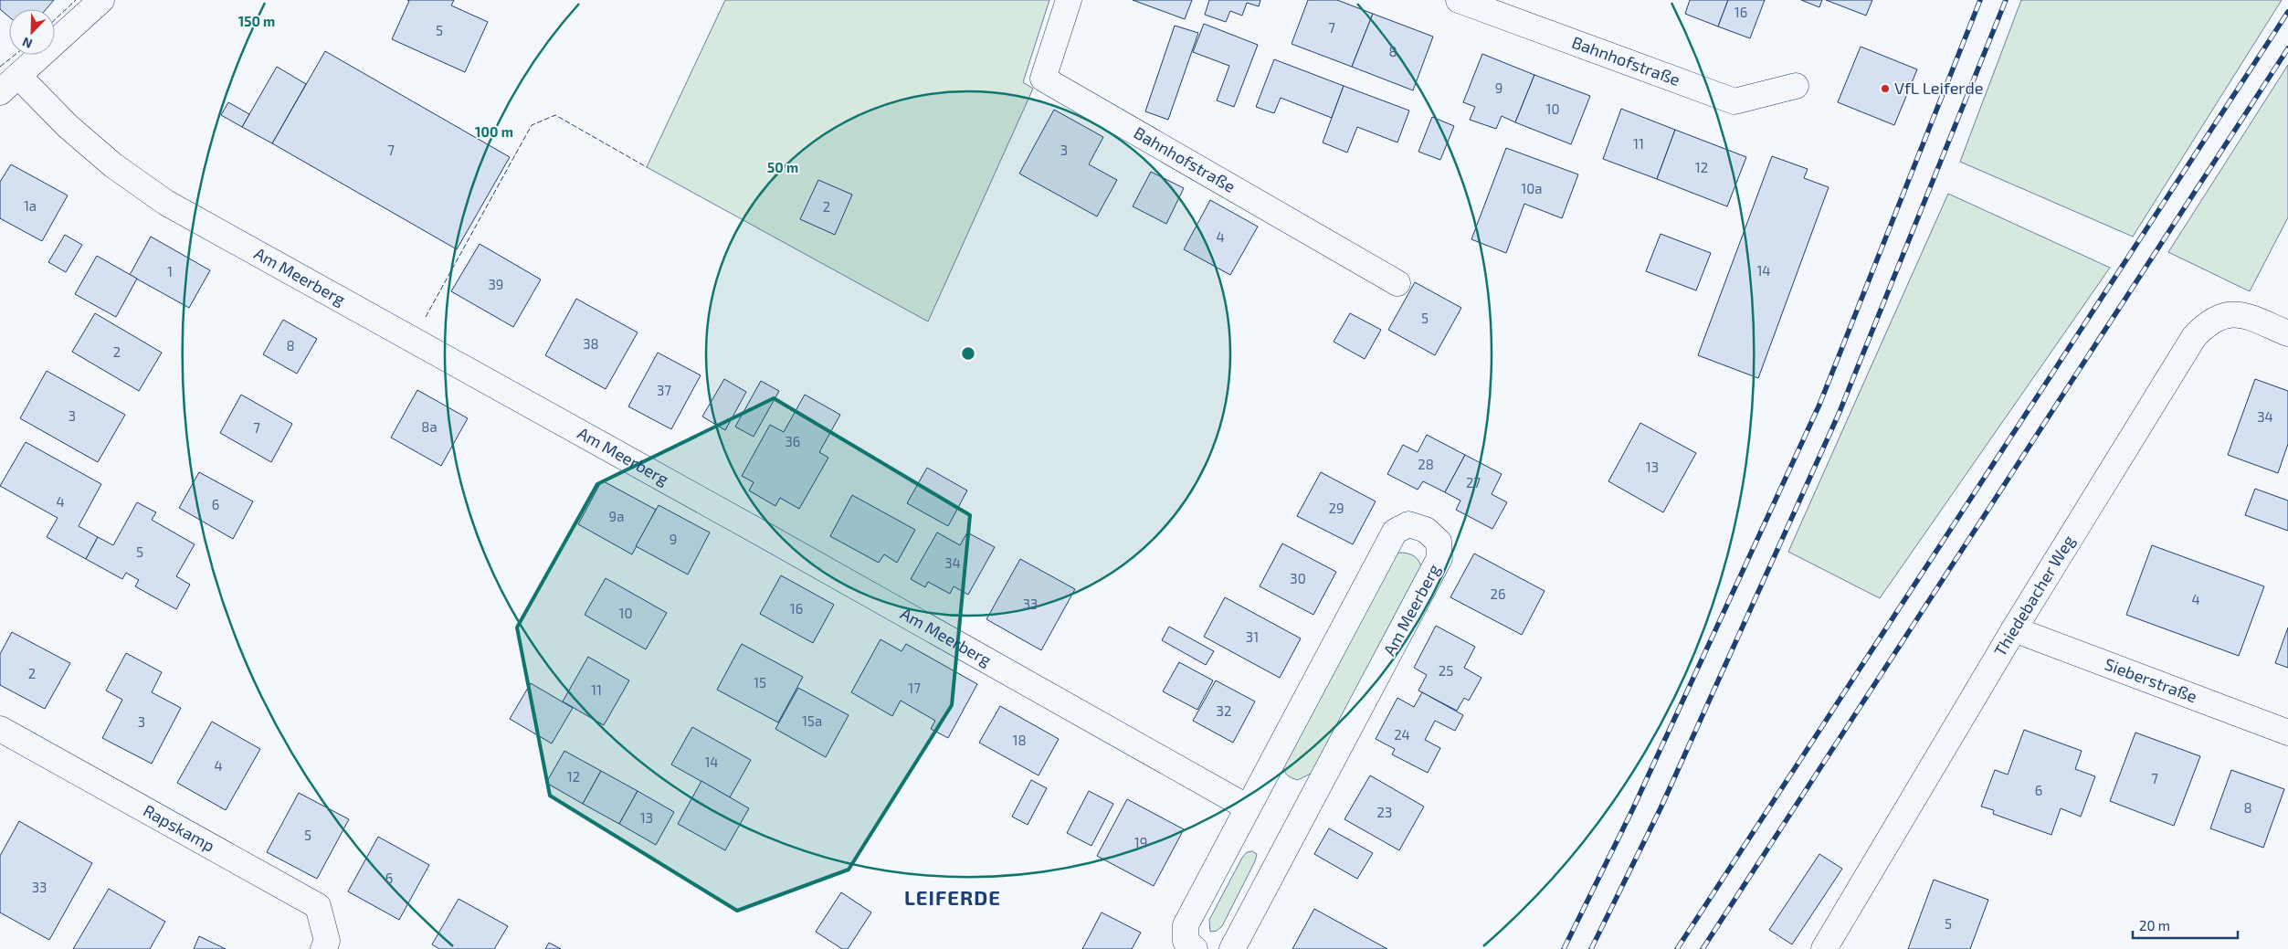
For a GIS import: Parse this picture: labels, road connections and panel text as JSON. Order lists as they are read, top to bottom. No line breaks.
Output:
{"streets":{"street":["Bahnhofstraße","Am Meerberg","Thiedebacher Weg","Sieberstraße","Rapskamp"]},"crossings":[["Thiedebacher Weg","Sieberstraße"]],"districts":["LEIFERDE"],"places":["VfL Leiferde"],"house_numbers":["16","7","5","8","9","10","11","7","3","12","10a","1a","2","4","14","1","39","5","38","8","2","37","3","34","8a","7","36","28","13","27","4","6","29","9a","9","5","34","30","26","4","33","16","10","31","25","2","15","17","11","32","15a","3","24","18","14","4","12","7","6","8","23","13","5","19","6","33","5"],"scale_bar":"20 m","north":"bottom left","rings":["150 m","100 m","50 m"]}
